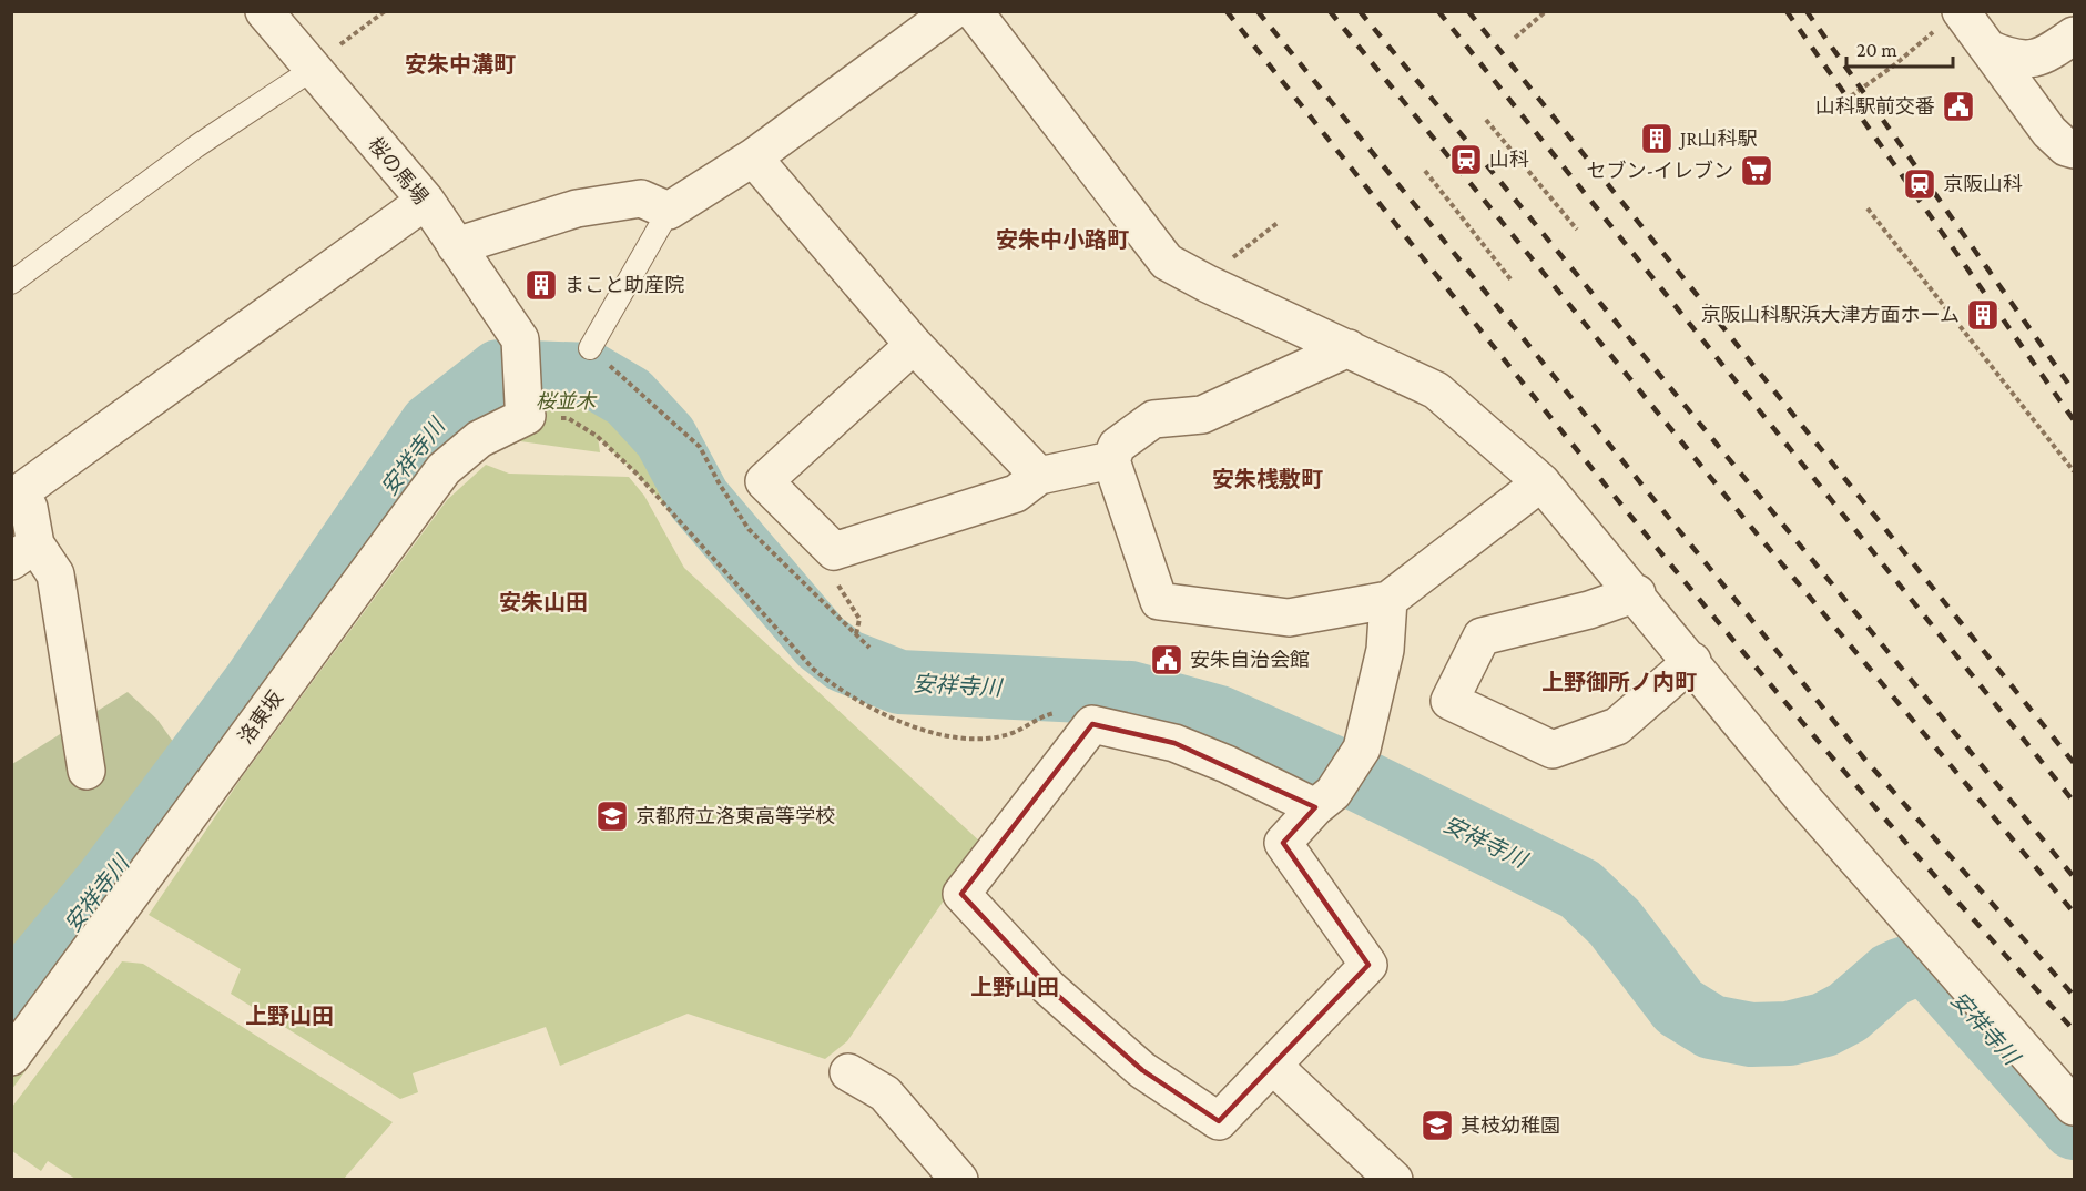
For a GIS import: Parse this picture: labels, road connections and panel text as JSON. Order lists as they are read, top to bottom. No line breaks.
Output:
{"streets":{"street":["桜の馬場","洛東坂"]},"crossings":[["桜の馬場","洛東坂"]],"districts":["安朱中溝町","安朱中小路町","安朱桟敷町","安朱山田","上野御所ノ内町","上野山田","上野山田"],"water":["安祥寺川"],"parks":["桜並木"],"places":{"public building":["山科駅前交番","安朱自治会館"],"building":["JR山科駅","まこと助産院","京阪山科駅浜大津方面ホーム"],"station":["山科","京阪山科"],"supermarket":["セブン-イレブン"],"school or university":["京都府立洛東高等学校","其枝幼稚園"]},"scale_bar":"20 m"}
